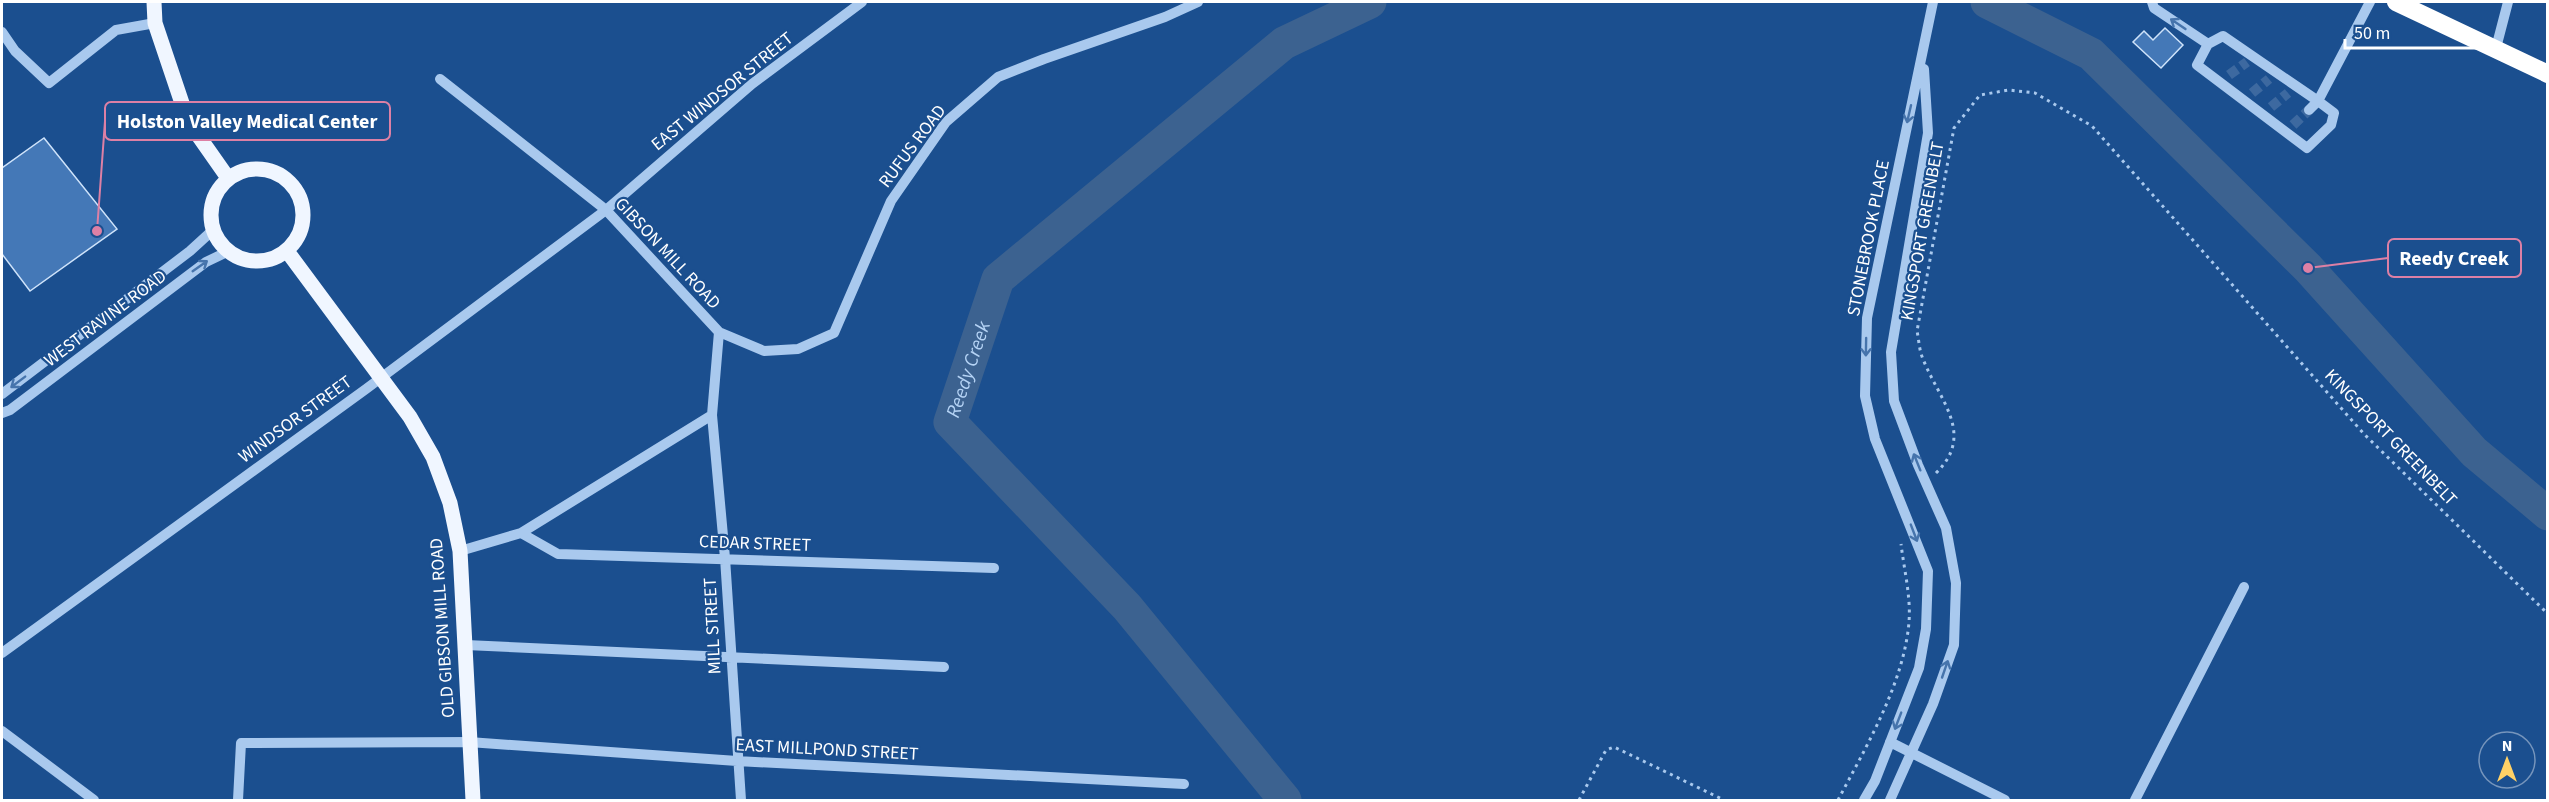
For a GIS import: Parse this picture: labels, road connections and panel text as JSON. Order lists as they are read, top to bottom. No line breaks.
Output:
{"streets":{"main road":["OLD GIBSON MILL ROAD"],"street":["EAST WINDSOR STREET","RUFUS ROAD","STONEBROOK PLACE","GIBSON MILL ROAD","WEST RAVINE ROAD","WINDSOR STREET","CEDAR STREET","MILL STREET","EAST MILLPOND STREET"],"path":["KINGSPORT GREENBELT"]},"crossings":[["EAST WINDSOR STREET","GIBSON MILL ROAD"],["EAST WINDSOR STREET","WINDSOR STREET"],["RUFUS ROAD","GIBSON MILL ROAD"],["KINGSPORT GREENBELT","STONEBROOK PLACE"],["GIBSON MILL ROAD","WINDSOR STREET"],["GIBSON MILL ROAD","MILL STREET"],["WEST RAVINE ROAD","OLD GIBSON MILL ROAD"],["WINDSOR STREET","OLD GIBSON MILL ROAD"],["CEDAR STREET","MILL STREET"],["MILL STREET","EAST MILLPOND STREET"],["OLD GIBSON MILL ROAD","EAST MILLPOND STREET"]],"water":["Reedy Creek"],"places":["Holston Valley Medical Center","Reedy Creek"],"scale_bar":"50 m","north":"top"}
